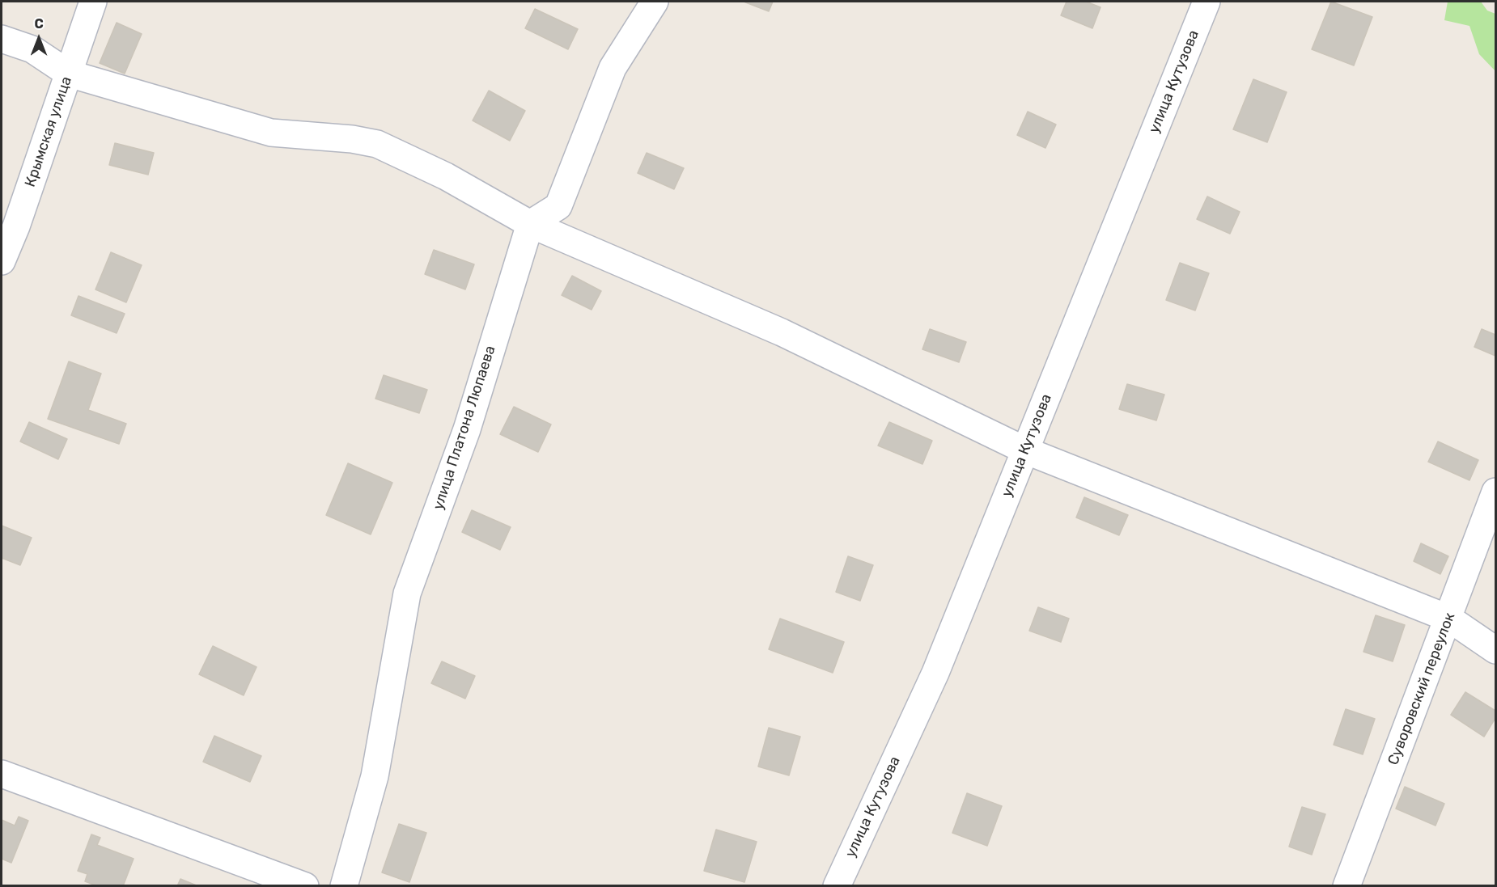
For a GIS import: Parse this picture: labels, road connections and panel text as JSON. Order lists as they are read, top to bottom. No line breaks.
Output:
{"streets":{"street":["улица Кутузова","Крымская улица","улица Платона Люпаева","Суворовский переулок"]},"north":"top"}
